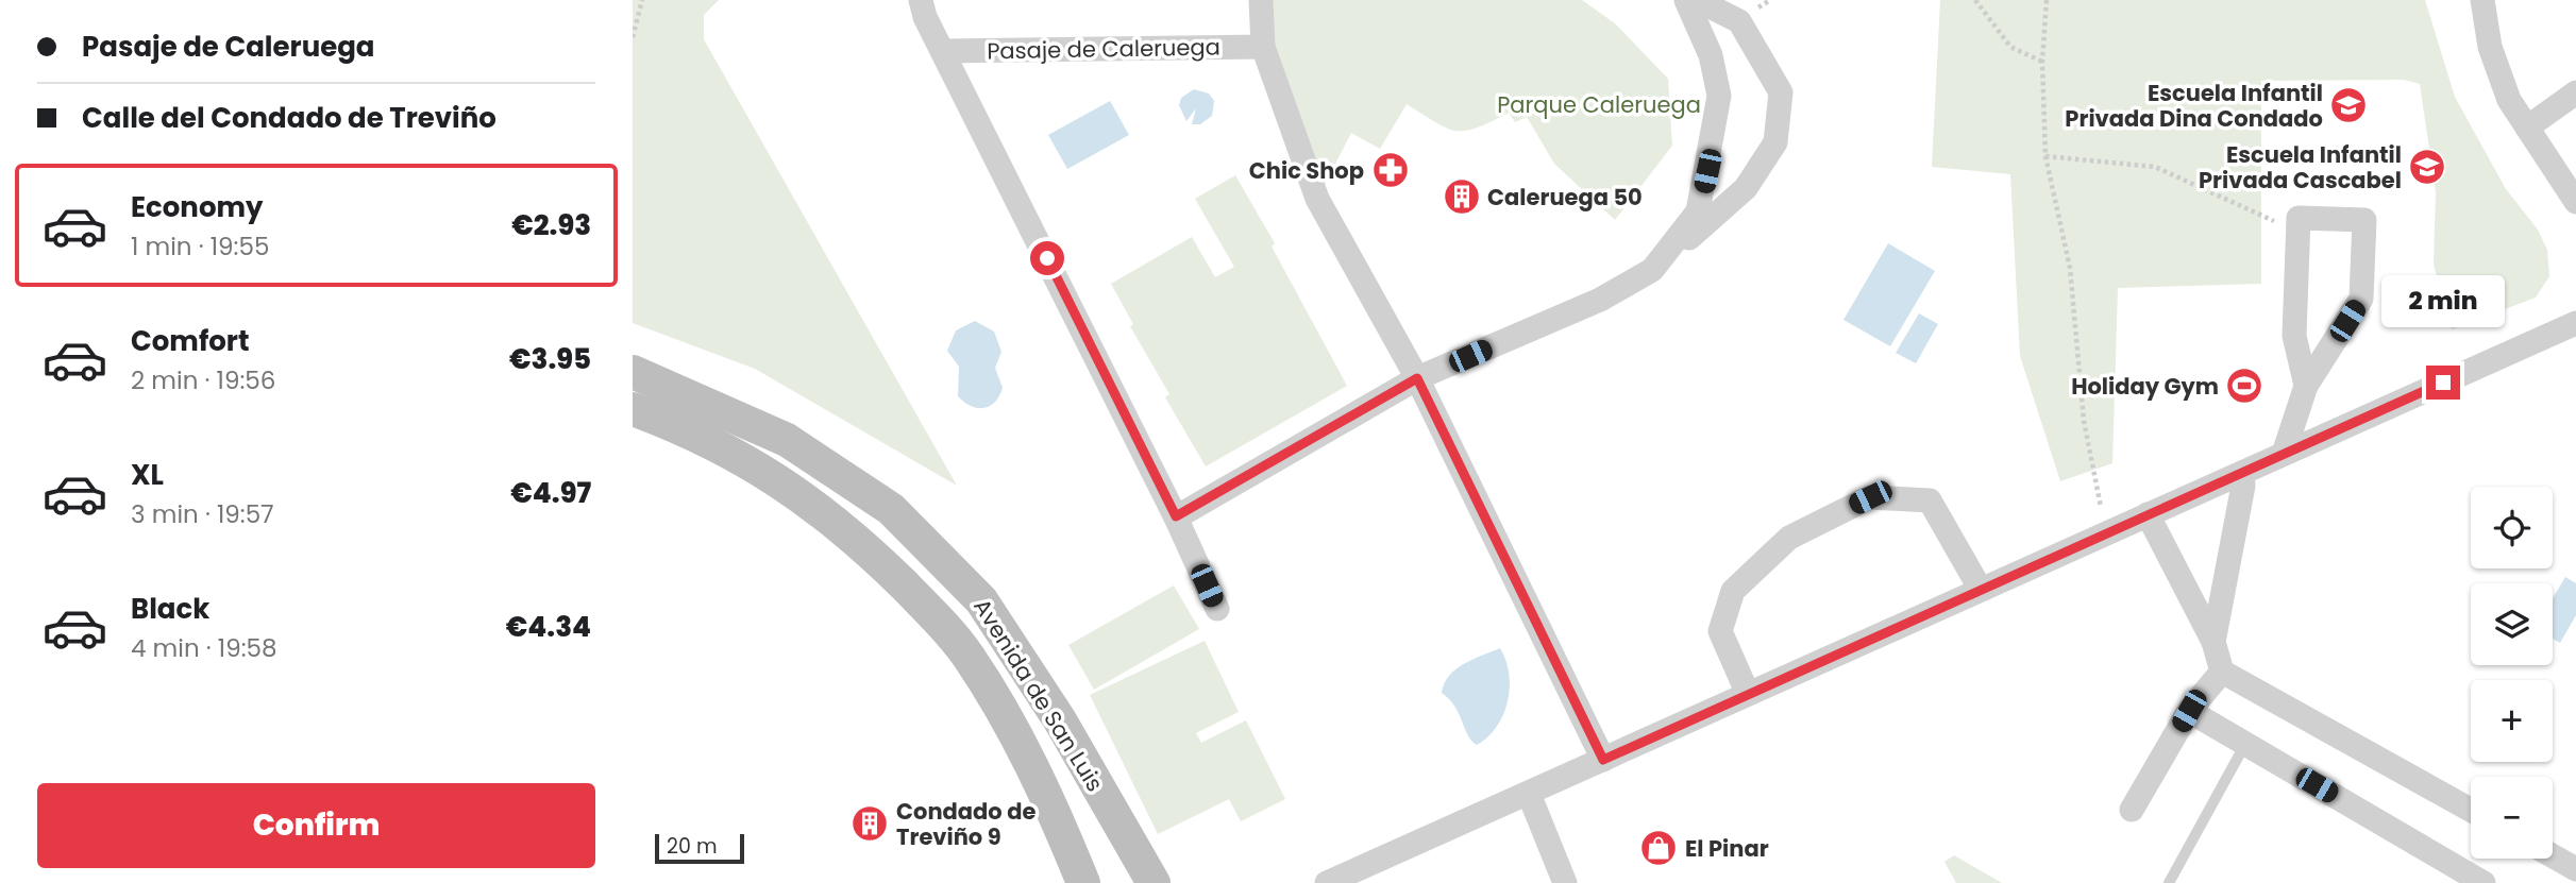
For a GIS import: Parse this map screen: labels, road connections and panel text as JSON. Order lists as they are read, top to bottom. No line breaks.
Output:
{"streets":{"street":["Pasaje de Caleruega","Avenida de San Luis"]},"parks":["Parque Caleruega"],"places":{"school or university":["Escuela Infantil Privada Dina Condado","Escuela Infantil Privada Cascabel"],"pharmacy":["Chic Shop"],"building":["Caleruega 50","Condado de Treviño 9"],"sports":["Holiday Gym"],"shop":["El Pinar"]},"scale_bar":"20 m","page":{"banner":["Pasaje de Caleruega","Calle del Condado de Treviño"],"list":[{"name":"Economy","note":"1 min · 19:55","value":"€2.93"},{"name":"Comfort","note":"2 min · 19:56","value":"€3.95"},{"name":"XL","note":"3 min · 19:57","value":"€4.97"},{"name":"Black","note":"4 min · 19:58","value":"€4.34"}],"bubble":"2 min","map_buttons":["+","−"],"buttons":"Confirm","scale":"20 m"}}
